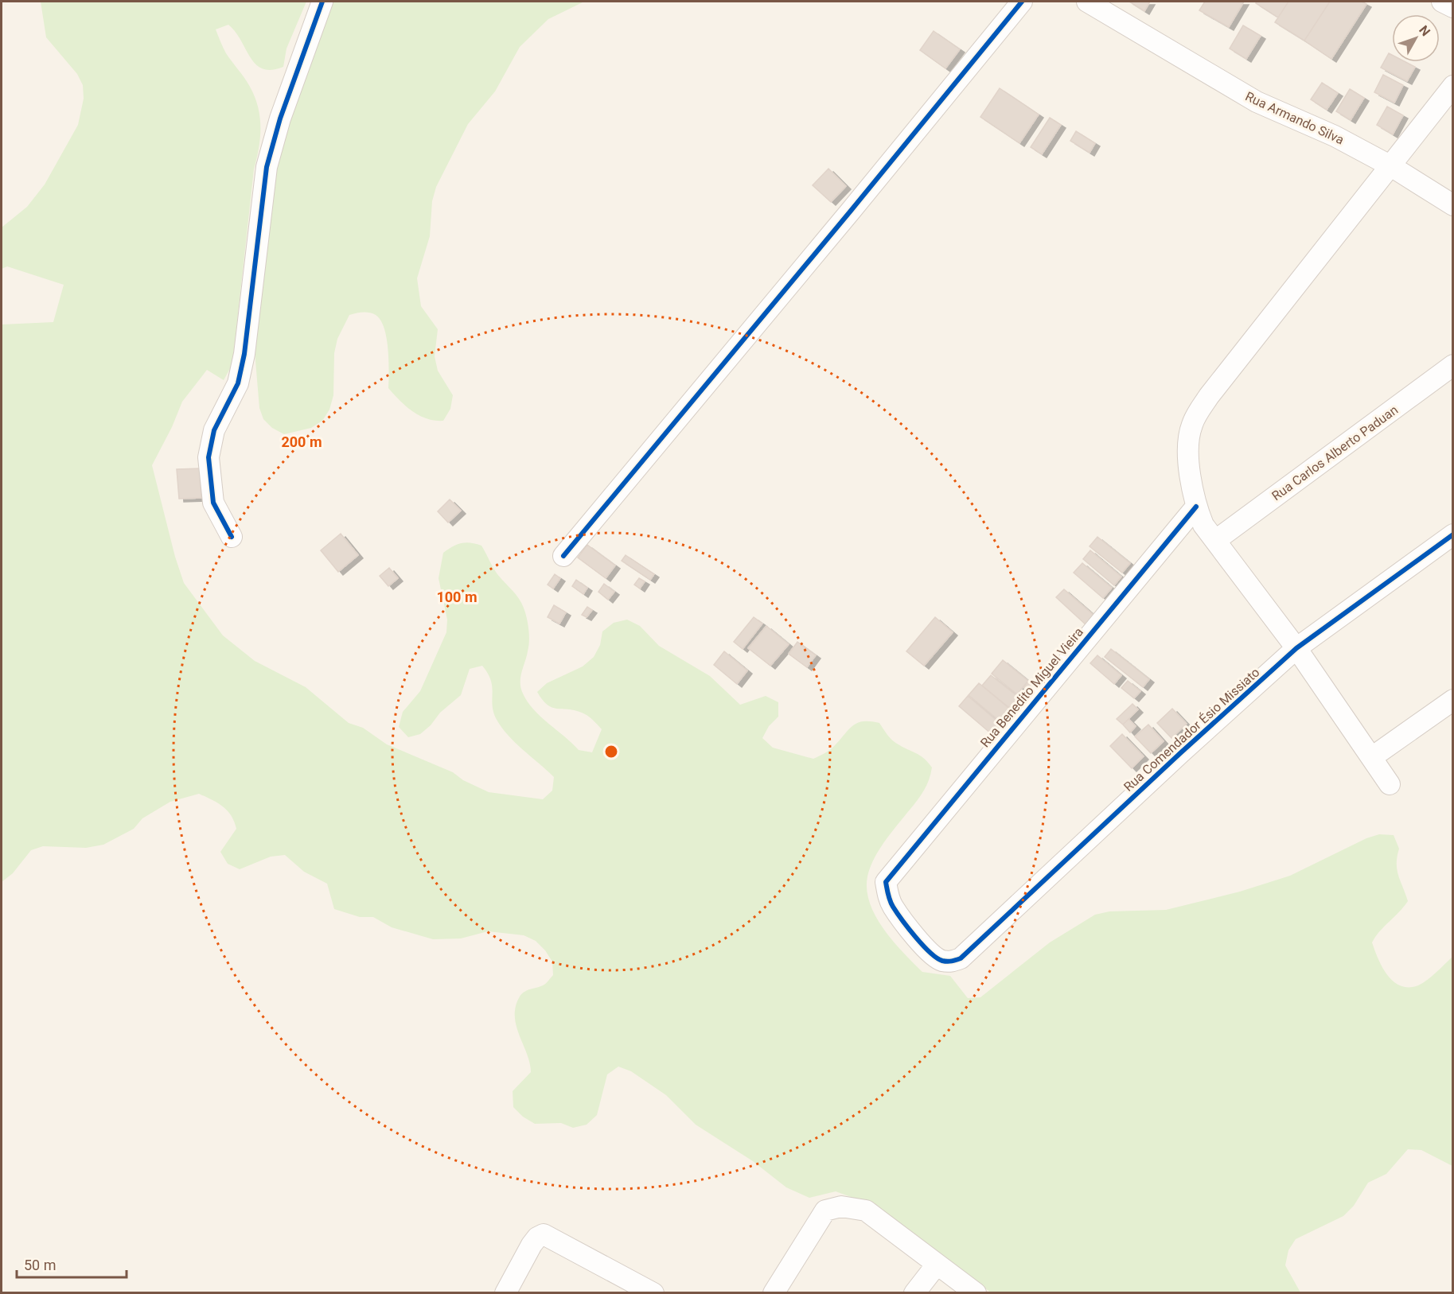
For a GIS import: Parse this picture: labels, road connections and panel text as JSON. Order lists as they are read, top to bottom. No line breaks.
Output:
{"streets":{"street":["Rua Armando Silva","Rua Carlos Alberto Paduan","Rua Benedito Miguel Vieira","Rua Comendador Ésio Missiato"]},"crossings":[["Rua Benedito Miguel Vieira","Rua Comendador Ésio Missiato"]],"scale_bar":"50 m","north":"top right","rings":["200 m","100 m"]}
